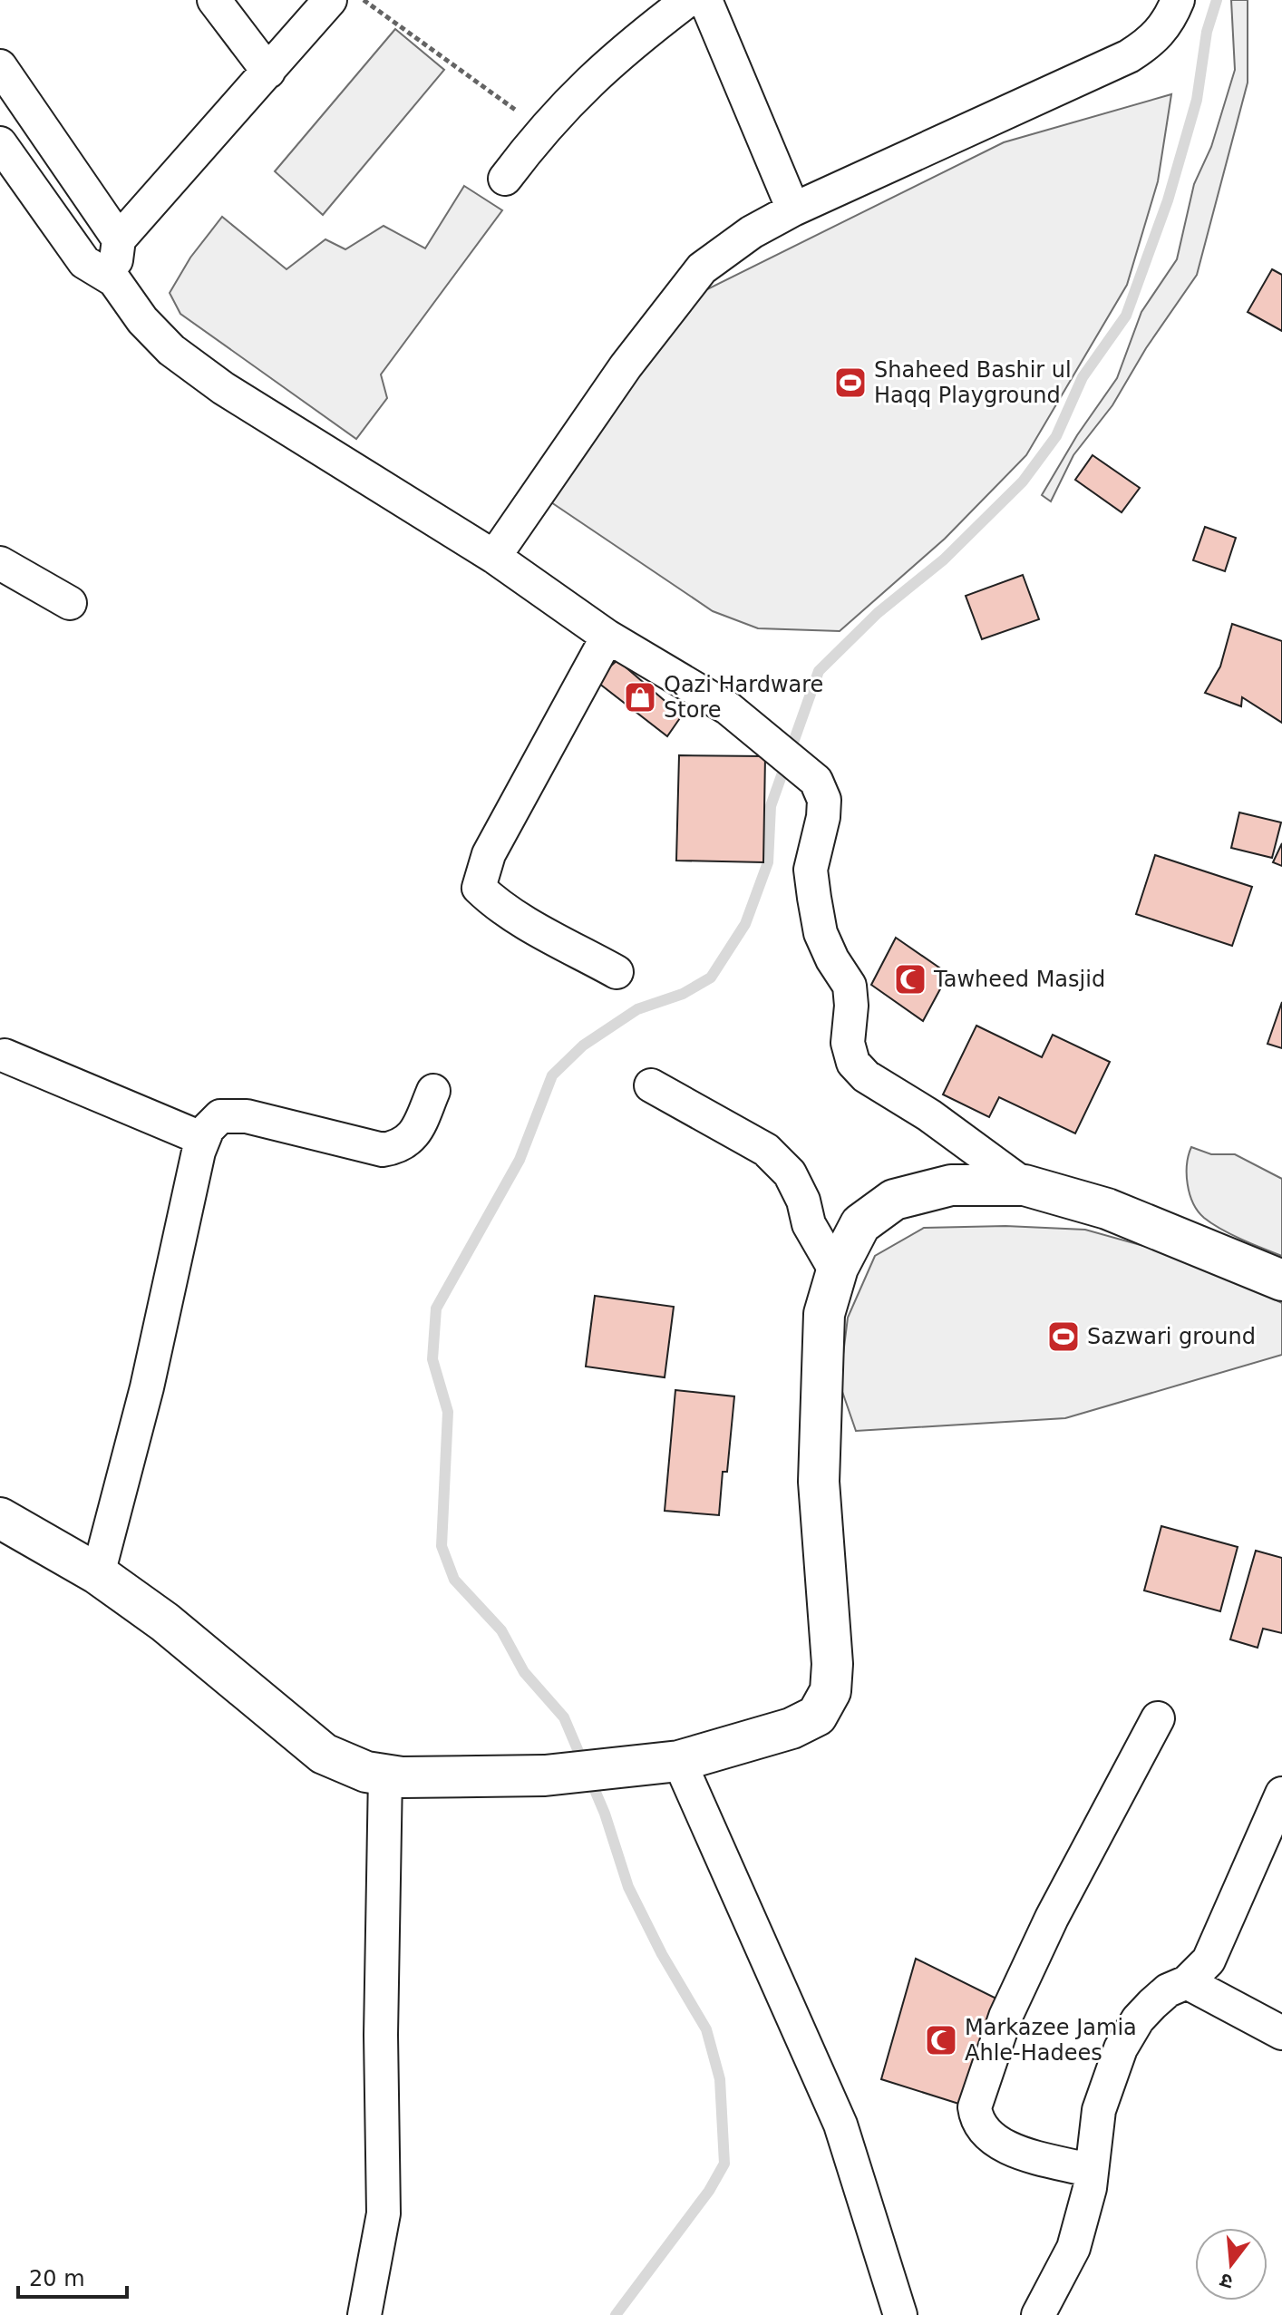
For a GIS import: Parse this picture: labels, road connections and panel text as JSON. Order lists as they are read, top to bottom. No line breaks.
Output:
{"places":{"sports":["Shaheed Bashir ul Haqq Playground","Sazwari ground"],"shop":["Qazi Hardware Store"],"mosque":["Tawheed Masjid","Markazee Jamia Ahle-Hadees"]},"scale_bar":"20 m","north":"bottom"}
